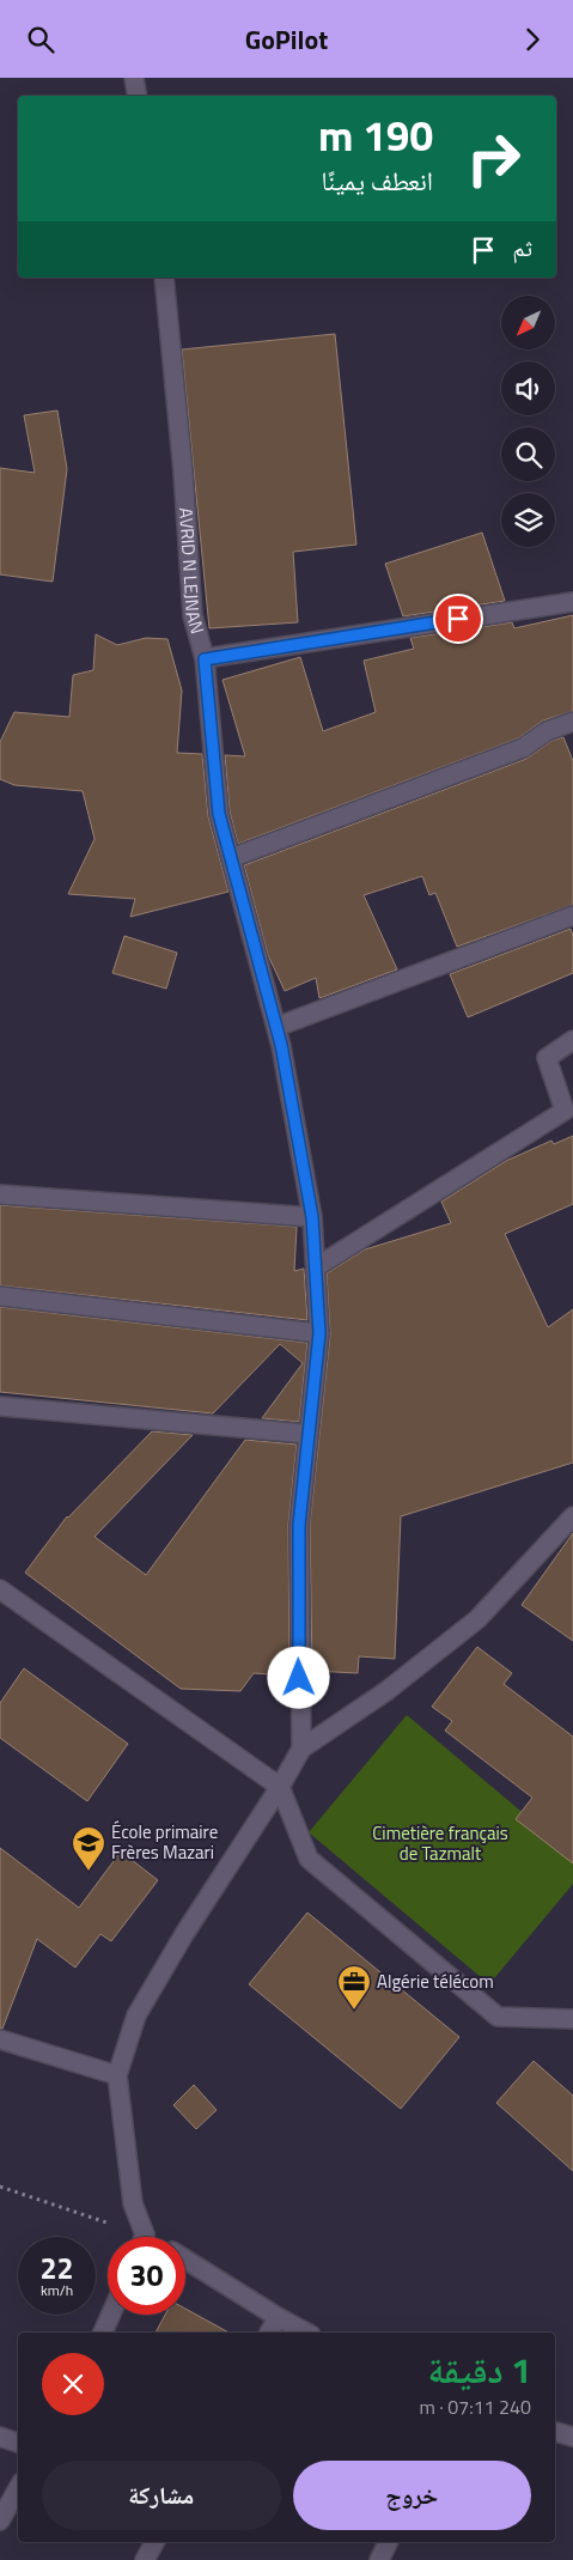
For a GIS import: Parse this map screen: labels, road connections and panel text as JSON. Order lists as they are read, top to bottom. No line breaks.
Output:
{"streets":{"street":["AVRID N LEJNAN"]},"parks":["Cimetière français de Tazmalt"],"places":{"school or university":["École primaire Frères Mazari"],"office":["Algérie télécom"]},"north":"bottom left","page":{"header":"GoPilot","turn":["190 m","انعطف يمينًا"],"then":"ثم","speed":"22 km/h","limit":"30","heading":["1 دقيقة","240 m · 07:11"],"buttons":["خروج","مشاركة"]}}
